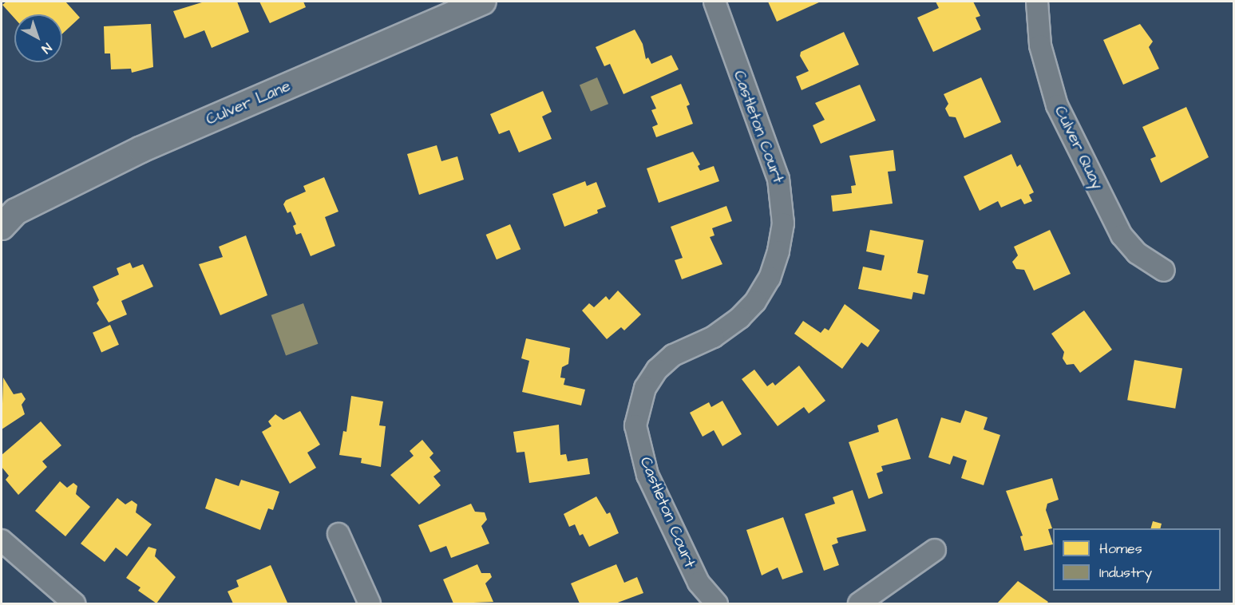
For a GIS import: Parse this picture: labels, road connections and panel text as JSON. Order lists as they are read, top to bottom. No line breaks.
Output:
{"streets":{"street":["Culver Lane","Castleton Court","Culver Quay"]},"legend":["Homes","Industry"],"north":"bottom right"}
